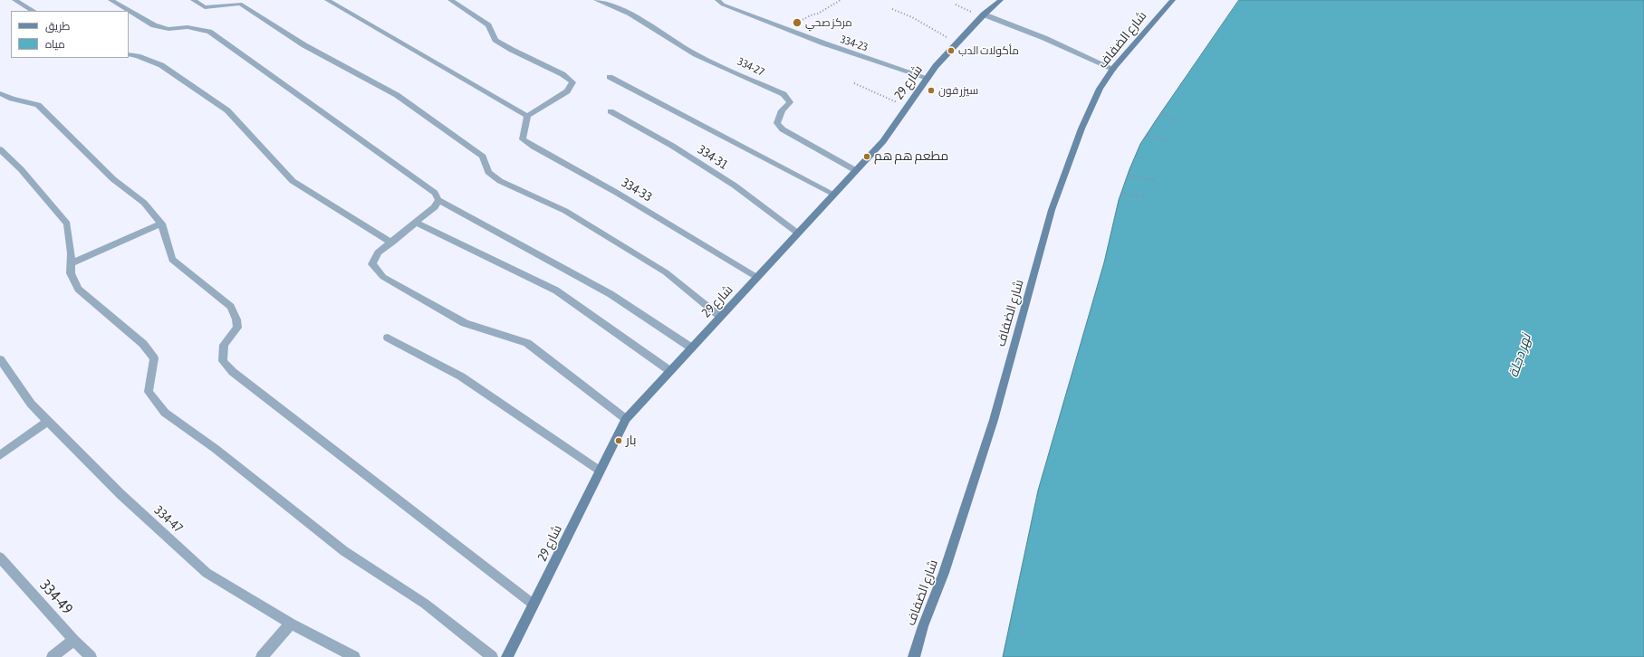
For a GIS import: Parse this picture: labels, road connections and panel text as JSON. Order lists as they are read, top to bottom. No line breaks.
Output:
{"streets":{"street":["شارع الضفاف","334-23","334-27","شارع 29","334-31","334-33","334-47","334-49"]},"crossings":[["334-23","شارع 29"],["334-27","شارع 29"],["شارع 29","334-31"],["شارع 29","334-33"]],"water":["نهر دجلة"],"places":["مركز صحي","مأكولات الدب","سيزر فون","مطعم هم هم","بار"],"legend":["طريق","مياه"]}
